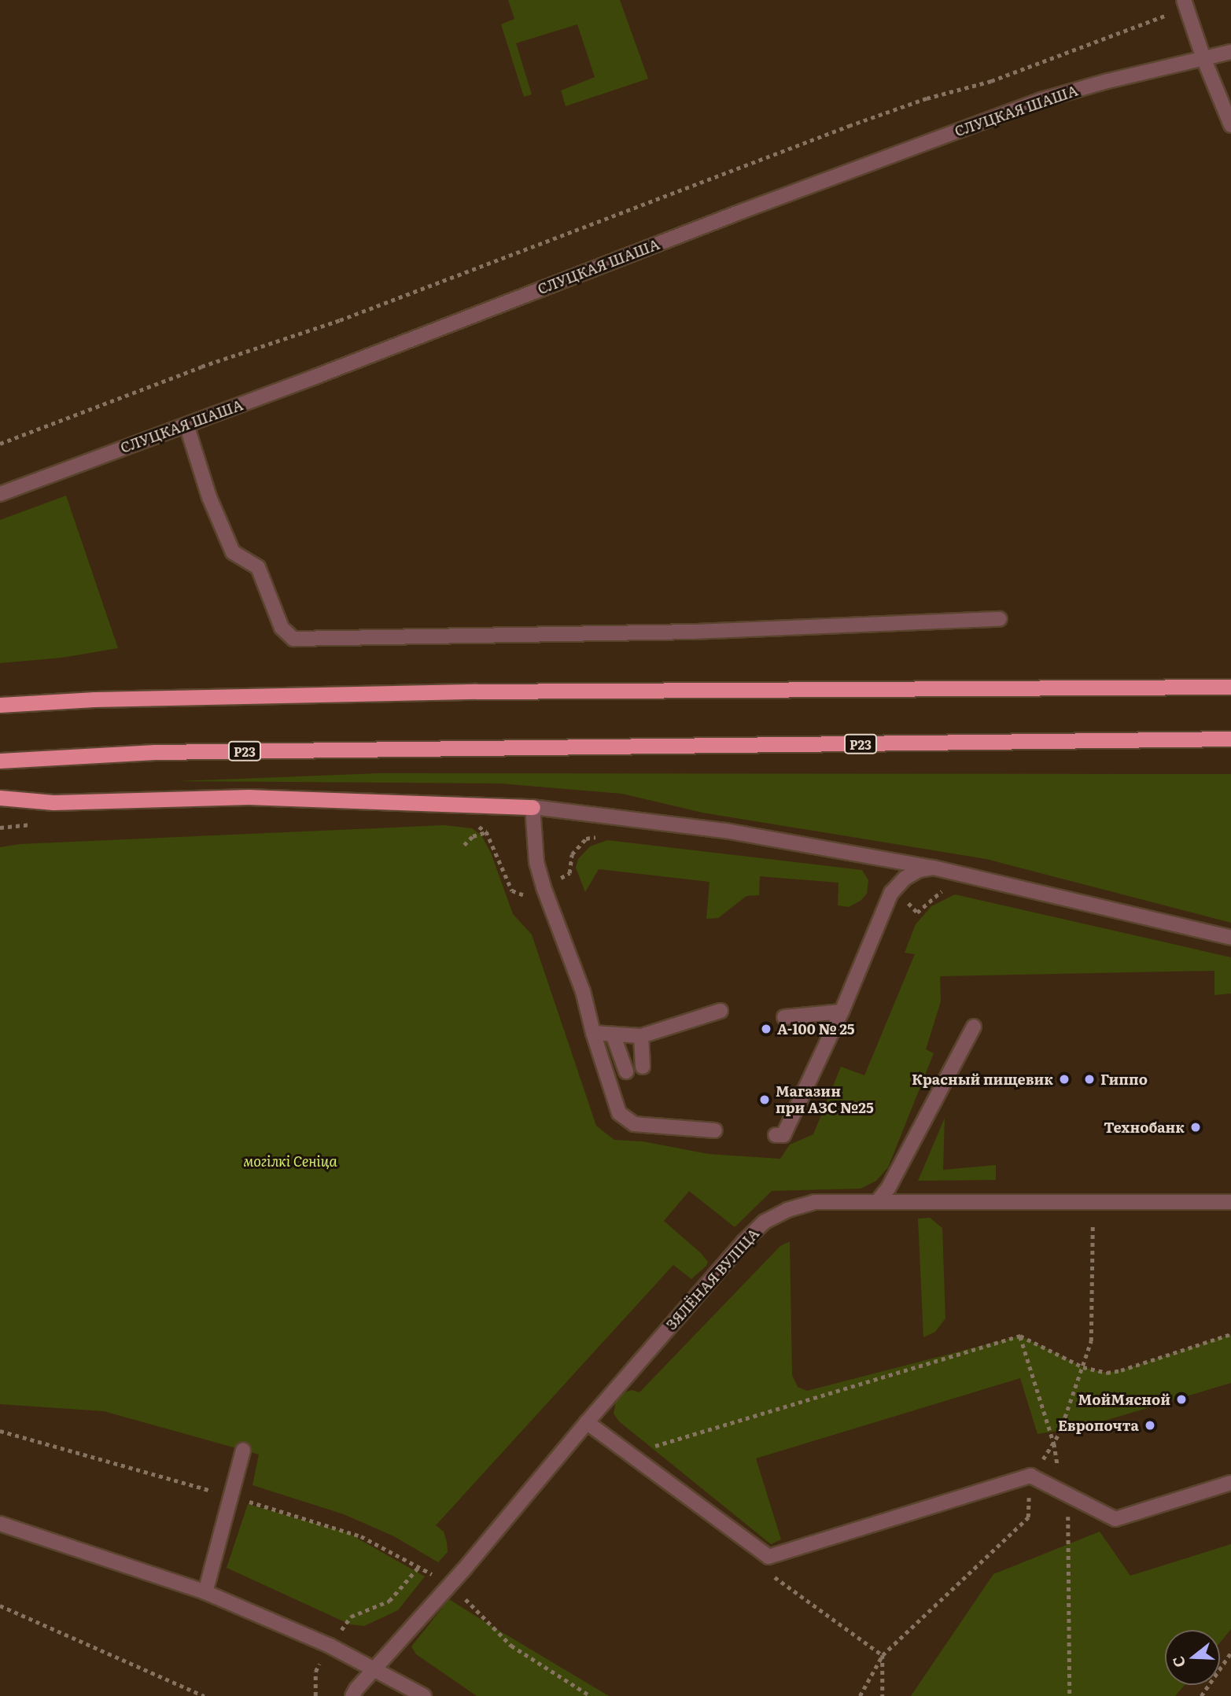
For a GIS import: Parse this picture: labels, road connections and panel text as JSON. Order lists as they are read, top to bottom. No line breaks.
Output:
{"streets":{"highway":["Р23"],"street":["СЛУЦКАЯ ШАША","ЗЯЛЁНАЯ ВУЛІЦА"]},"parks":["могілкі Сеніца"],"places":["А-100 № 25","Красный пищевик","Гиппо","Магазин при АЗС №25","Технобанк","МойМясной","Европочта"],"north":"left"}
